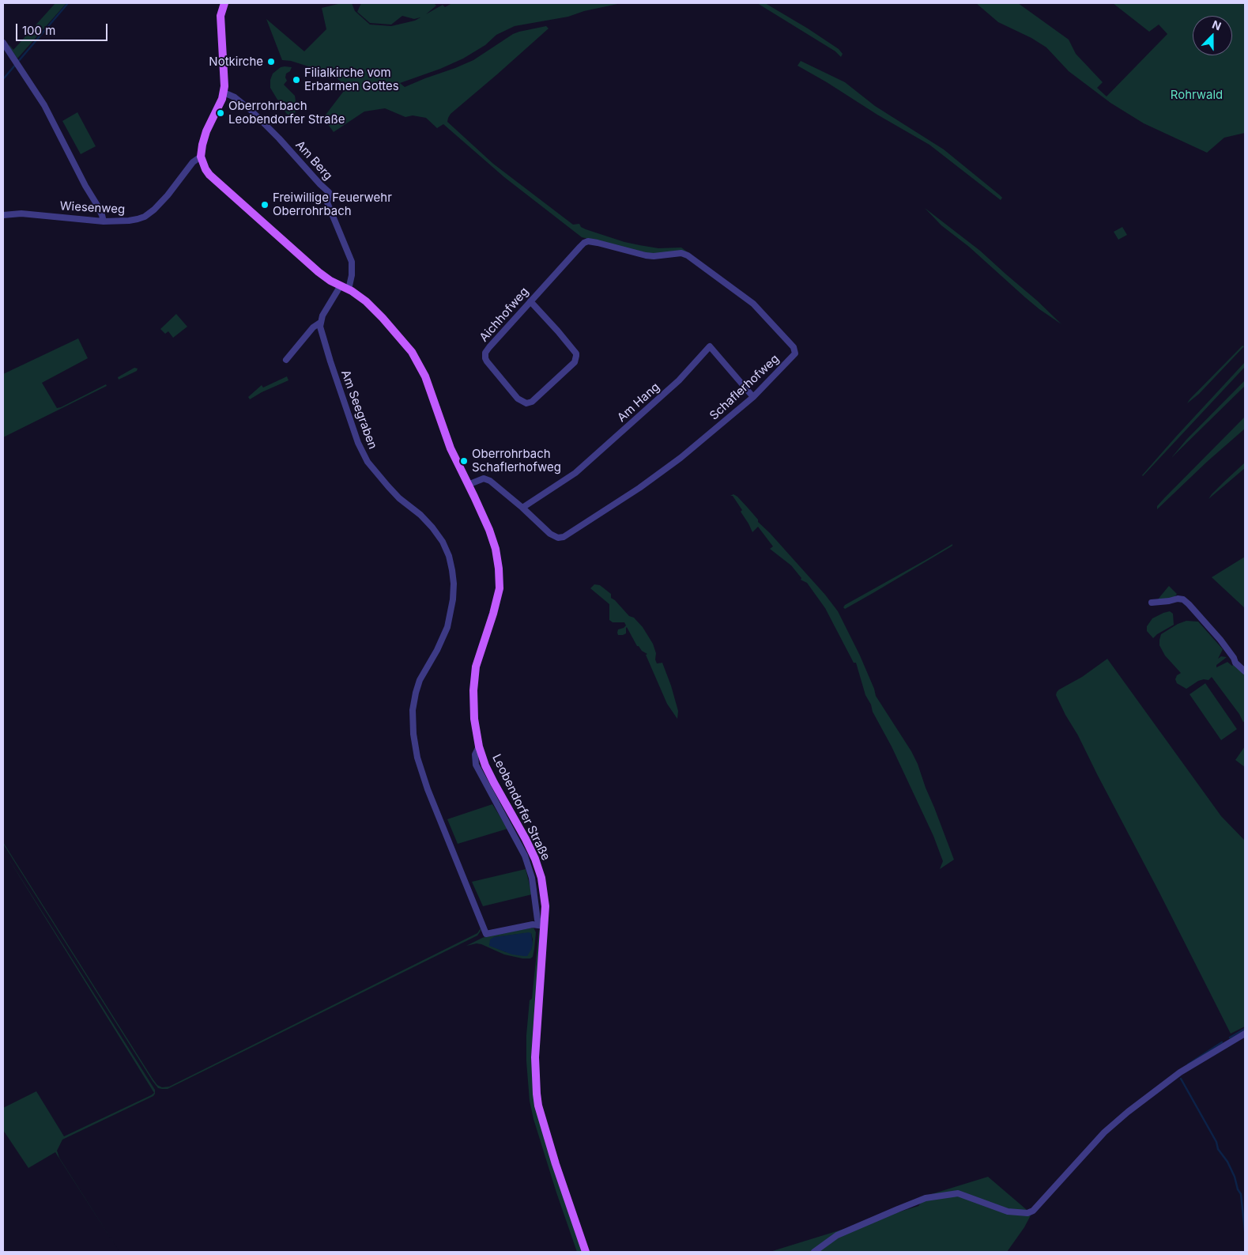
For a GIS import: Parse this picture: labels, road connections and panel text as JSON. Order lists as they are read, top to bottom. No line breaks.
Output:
{"streets":{"main road":["Leobendorfer Straße"],"street":["Am Berg","Wiesenweg","Aichhofweg","Schaflerhofweg","Am Hang","Am Seegraben"]},"crossings":[["Am Berg","Leobendorfer Straße"],["Wiesenweg","Leobendorfer Straße"],["Aichhofweg","Schaflerhofweg"],["Schaflerhofweg","Am Hang"],["Am Seegraben","Leobendorfer Straße"]],"parks":["Rohrwald"],"places":["Notkirche","Filialkirche vom Erbarmen Gottes","Oberrohrbach Leobendorfer Straße","Freiwillige Feuerwehr Oberrohrbach","Oberrohrbach Schaflerhofweg"],"scale_bar":"100 m","north":"top"}
